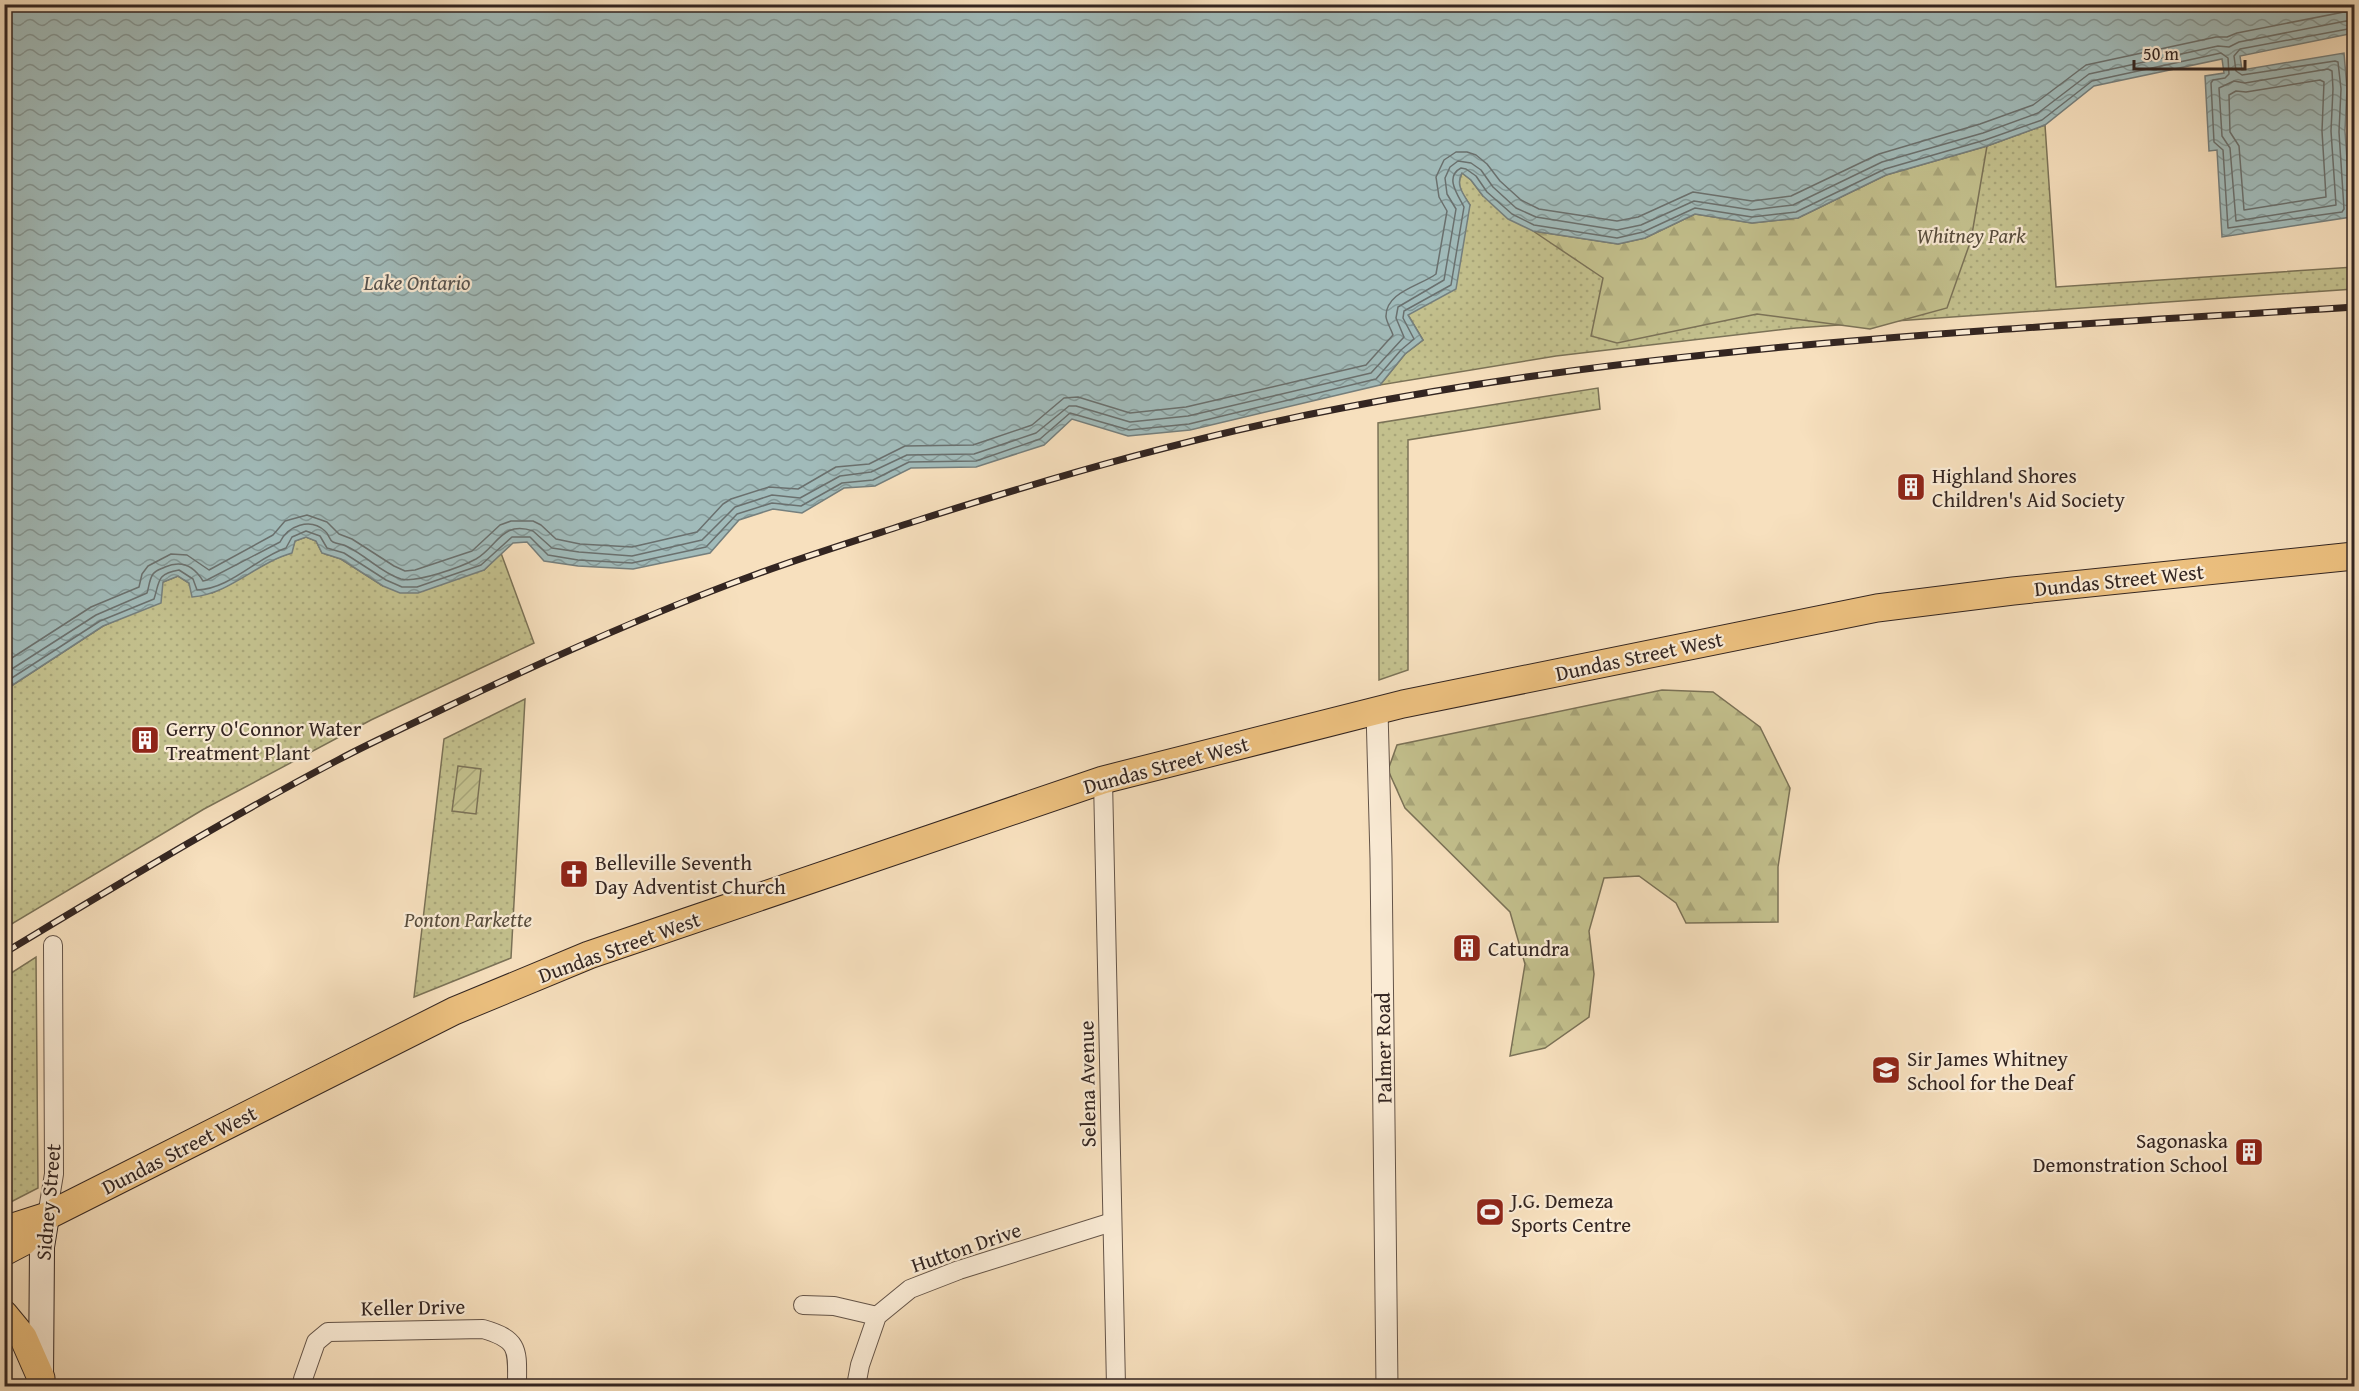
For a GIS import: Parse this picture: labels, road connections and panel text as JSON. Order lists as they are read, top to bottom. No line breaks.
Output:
{"streets":{"main road":["Dundas Street West","Sidney Street"],"street":["Palmer Road","Selena Avenue","Hutton Drive","Keller Drive"]},"crossings":[["Dundas Street West","Palmer Road"],["Dundas Street West","Selena Avenue"],["Dundas Street West","Sidney Street"],["Selena Avenue","Hutton Drive"]],"water":["Lake Ontario"],"parks":["Whitney Park","Ponton Parkette"],"places":{"building":["Highland Shores Children's Aid Society","Gerry O'Connor Water Treatment Plant","Catundra","Sagonaska Demonstration School"],"church":["Belleville Seventh Day Adventist Church"],"school or university":["Sir James Whitney School for the Deaf"],"sports":["J.G. Demeza Sports Centre"]},"scale_bar":"50 m"}
